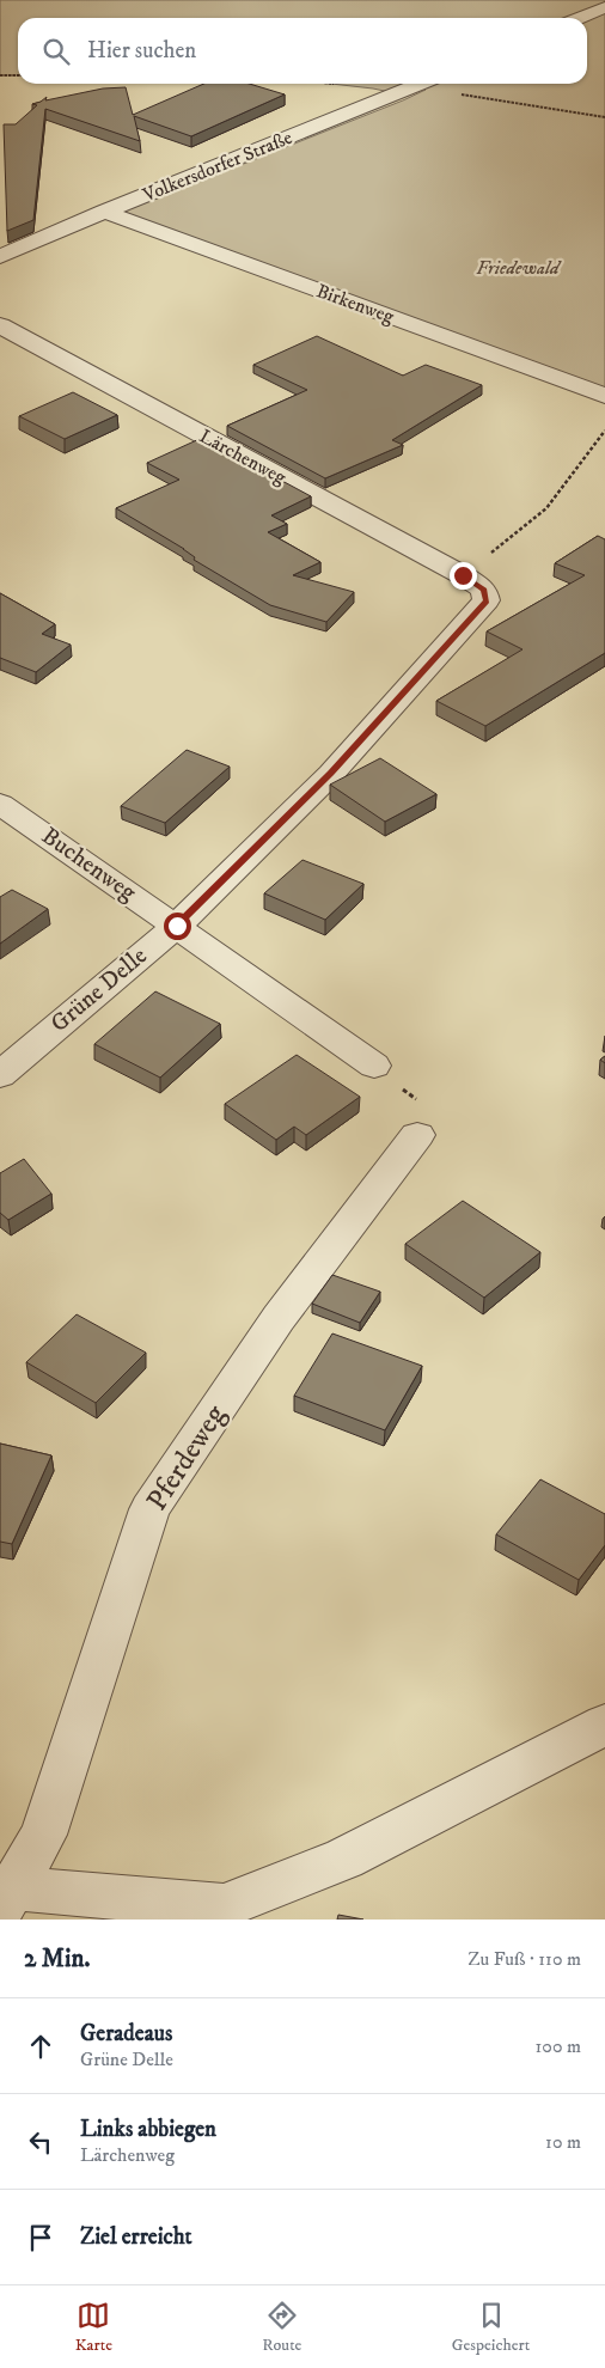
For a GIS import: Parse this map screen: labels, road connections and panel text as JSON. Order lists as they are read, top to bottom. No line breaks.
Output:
{"streets":{"street":["Volkersdorfer Straße","Birkenweg","Lärchenweg","Buchenweg","Grüne Delle","Pferdeweg"]},"crossings":[["Volkersdorfer Straße","Birkenweg"],["Lärchenweg","Grüne Delle"],["Buchenweg","Grüne Delle"]],"parks":["Friedewald"],"page":{"search":"Hier suchen","heading":["2 Min.","Zu Fuß · 110 m"],"list":[["Geradeaus","Grüne Delle","100 m"],["Links abbiegen","Lärchenweg","10 m"],"Ziel erreicht"],"nav":["Karte","Route","Gespeichert"]}}
